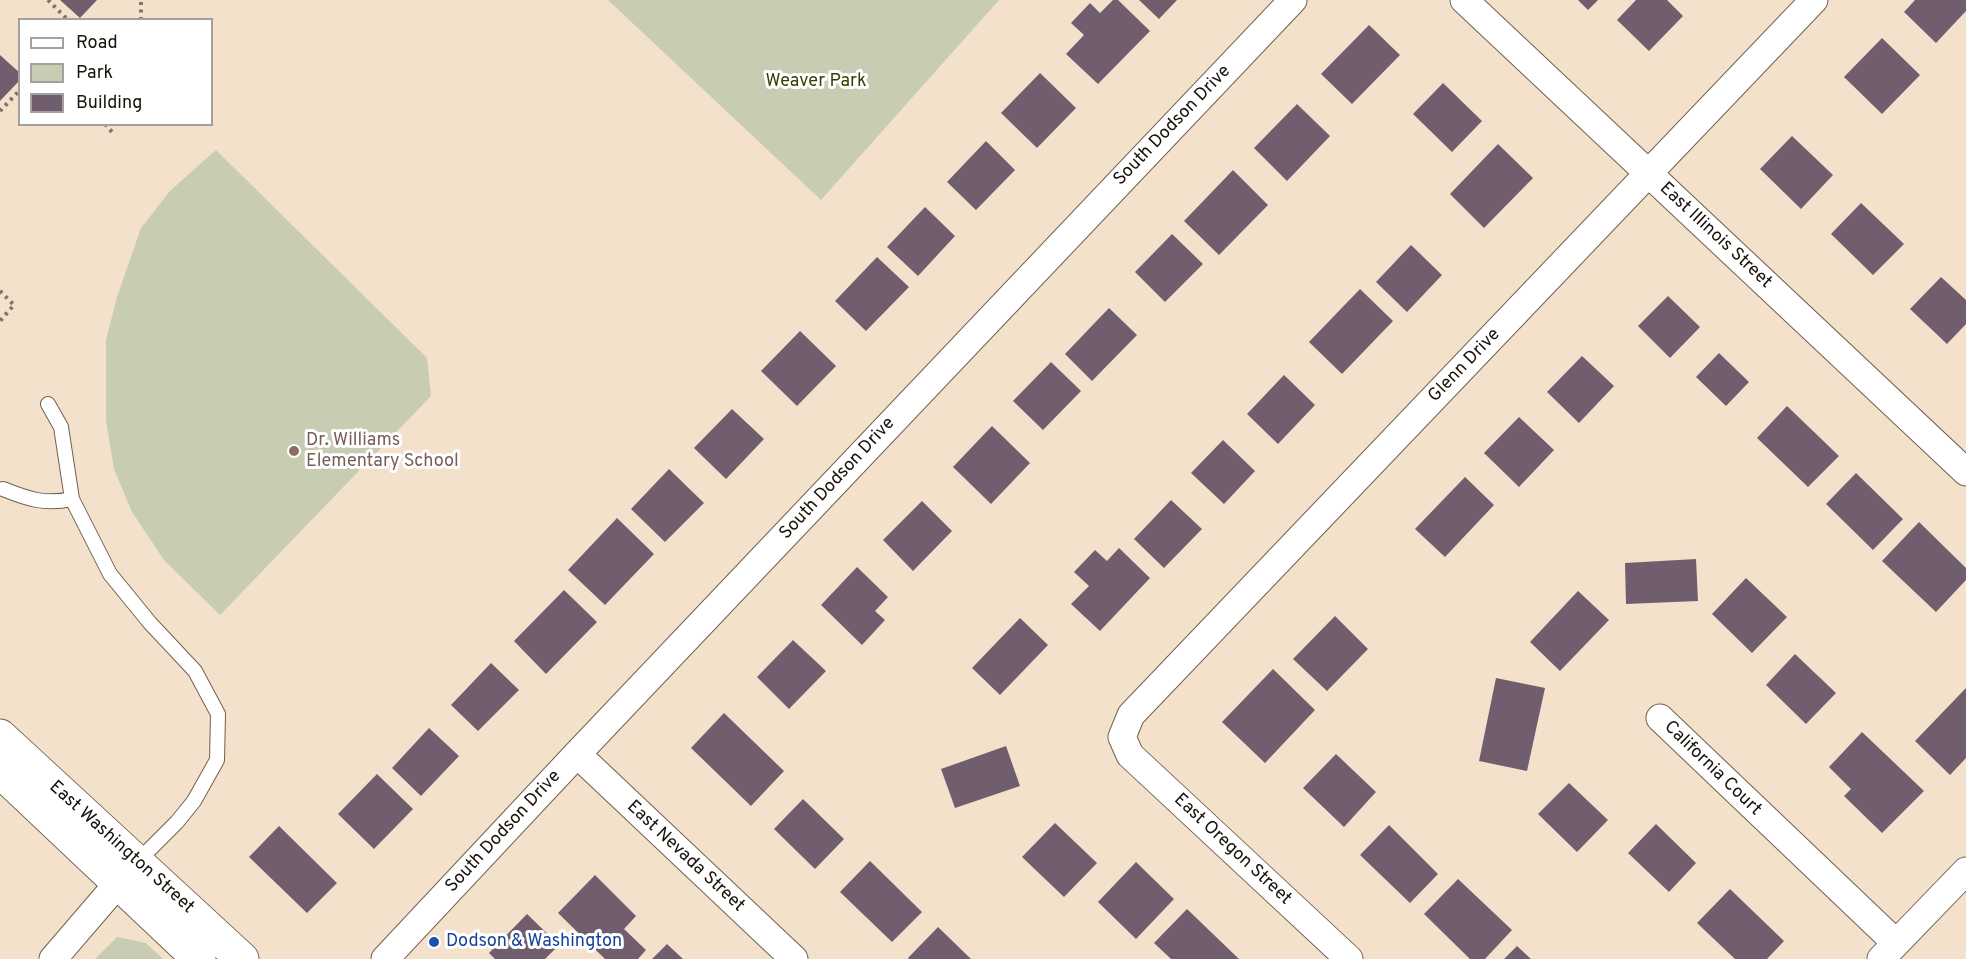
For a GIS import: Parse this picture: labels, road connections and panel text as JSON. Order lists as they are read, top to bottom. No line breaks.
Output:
{"streets":{"main road":["East Washington Street"],"street":["South Dodson Drive","East Illinois Street","Glenn Drive","California Court","East Oregon Street","East Nevada Street"]},"crossings":[["South Dodson Drive","East Nevada Street"],["East Illinois Street","Glenn Drive"],["Glenn Drive","East Oregon Street"]],"parks":["Weaver Park"],"places":["Dr. Williams Elementary School","Dodson & Washington"],"legend":["Road","Park","Building"]}
